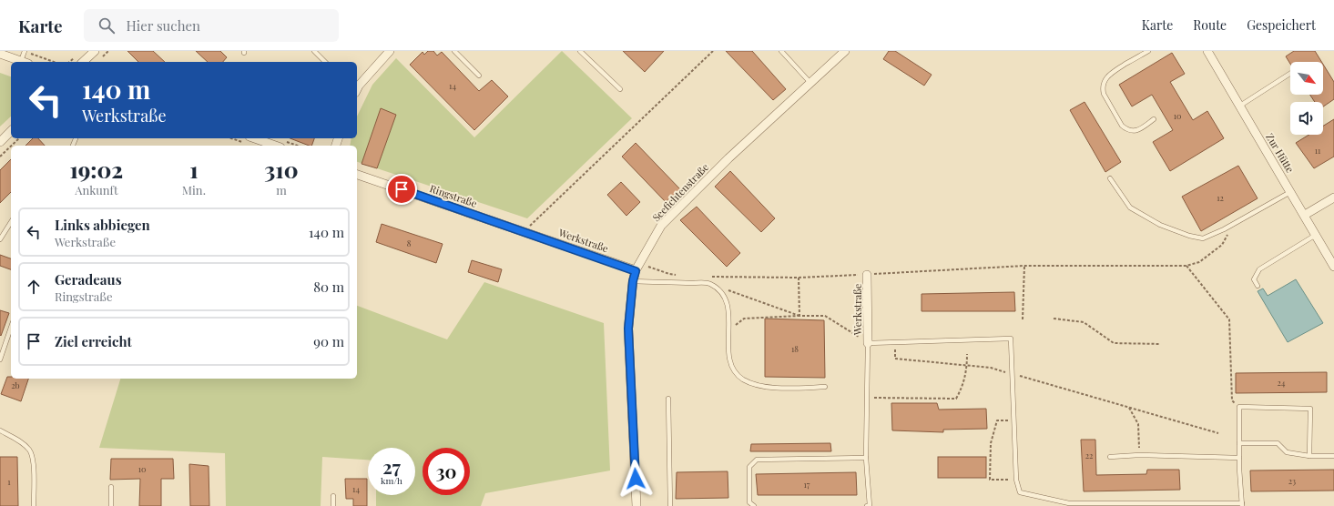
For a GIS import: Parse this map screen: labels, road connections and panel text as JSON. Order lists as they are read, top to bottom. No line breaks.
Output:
{"streets":{"street":["Zur Hütte","Seefichtenstraße","Ringstraße","Werkstraße"]},"crossings":[["Seefichtenstraße","Werkstraße"],["Ringstraße","Werkstraße"]],"house_numbers":["14","10","11","12","8","18","24","2b","22","10","23","1","17","14"],"north":"bottom right","page":{"header":"Karte","search":"Hier suchen","nav":["Karte","Route","Gespeichert"],"turn":["140 m","Werkstraße"],"eta":["19:02","Ankunft","1","Min.","310","m"],"list":[{"name":"Links abbiegen","note":"Werkstraße","value":"140 m"},{"name":"Geradeaus","note":"Ringstraße","value":"80 m"},{"name":"Ziel erreicht","value":"90 m"}],"speed":"27 km/h","limit":"30"}}
